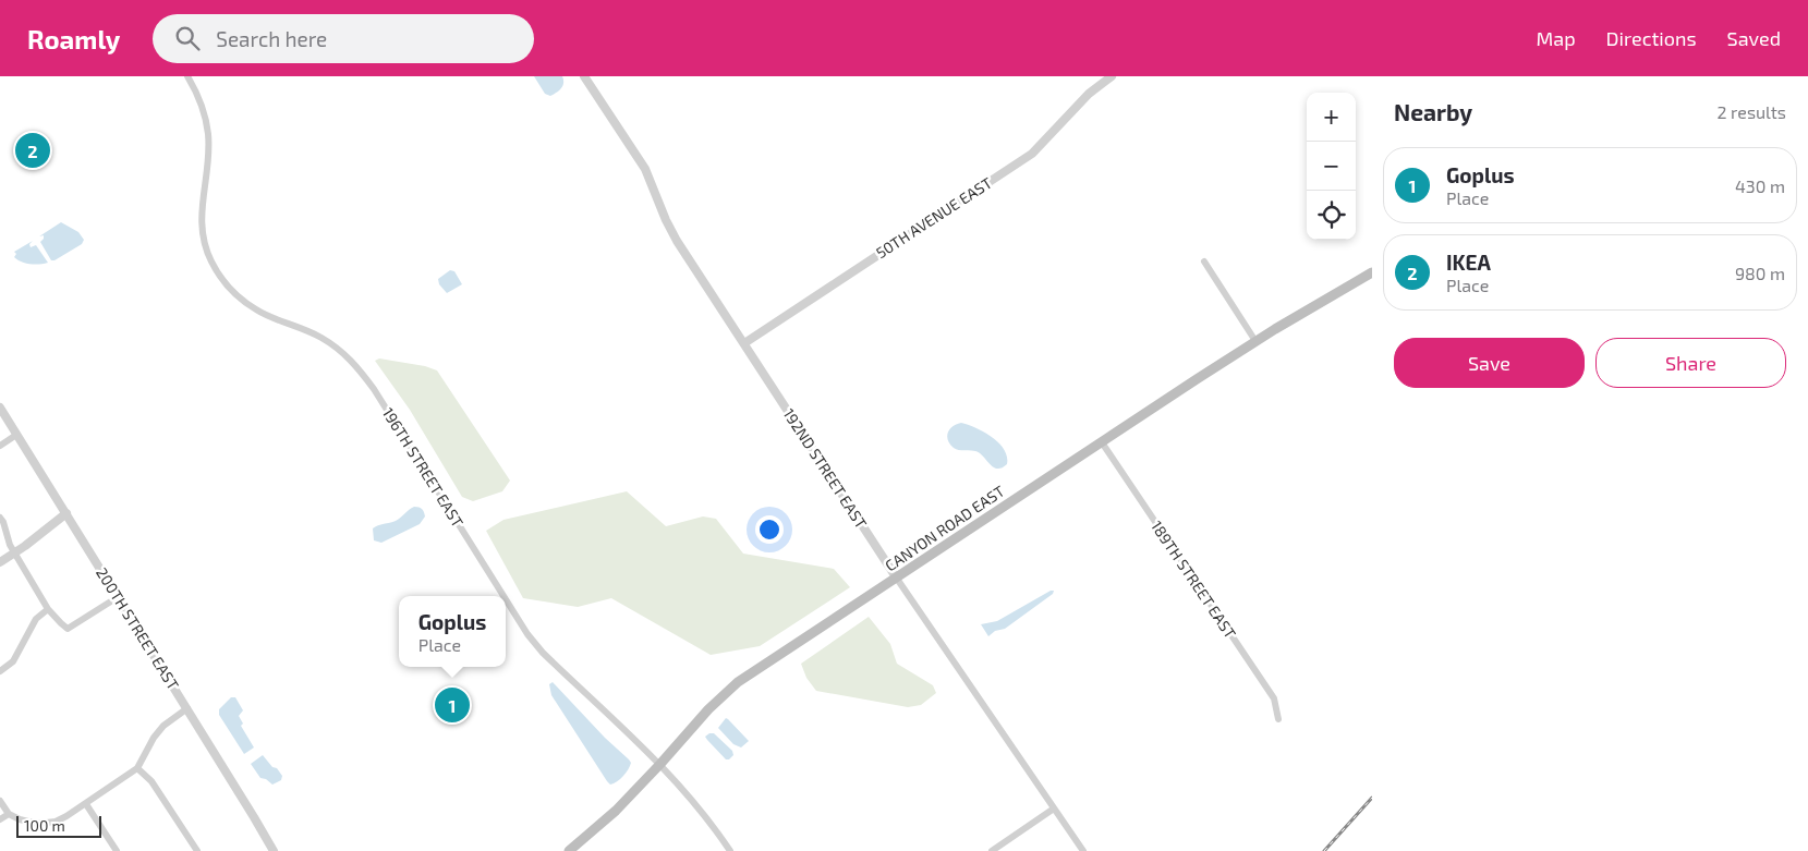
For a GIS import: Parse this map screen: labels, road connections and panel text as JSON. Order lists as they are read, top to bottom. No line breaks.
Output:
{"streets":{"main road":["CANYON ROAD EAST"],"street":["50TH AVENUE EAST","196TH STREET EAST","192ND STREET EAST","189TH STREET EAST","200TH STREET EAST"]},"crossings":[["50TH AVENUE EAST","192ND STREET EAST"],["196TH STREET EAST","CANYON ROAD EAST"],["192ND STREET EAST","CANYON ROAD EAST"],["CANYON ROAD EAST","189TH STREET EAST"]],"scale_bar":"100 m","page":{"header":"Roamly","search":"Search here","nav":["Map","Directions","Saved"],"heading":["Nearby","2 results"],"map_buttons":["+","−"],"pins":["2","1"],"list":[{"mark":"1","name":"Goplus","note":"Place","value":"430 m"},{"mark":"2","name":"IKEA","note":"Place","value":"980 m"}],"buttons":["Save","Share"],"popup":["Goplus","Place"],"scale":"100 m"}}
